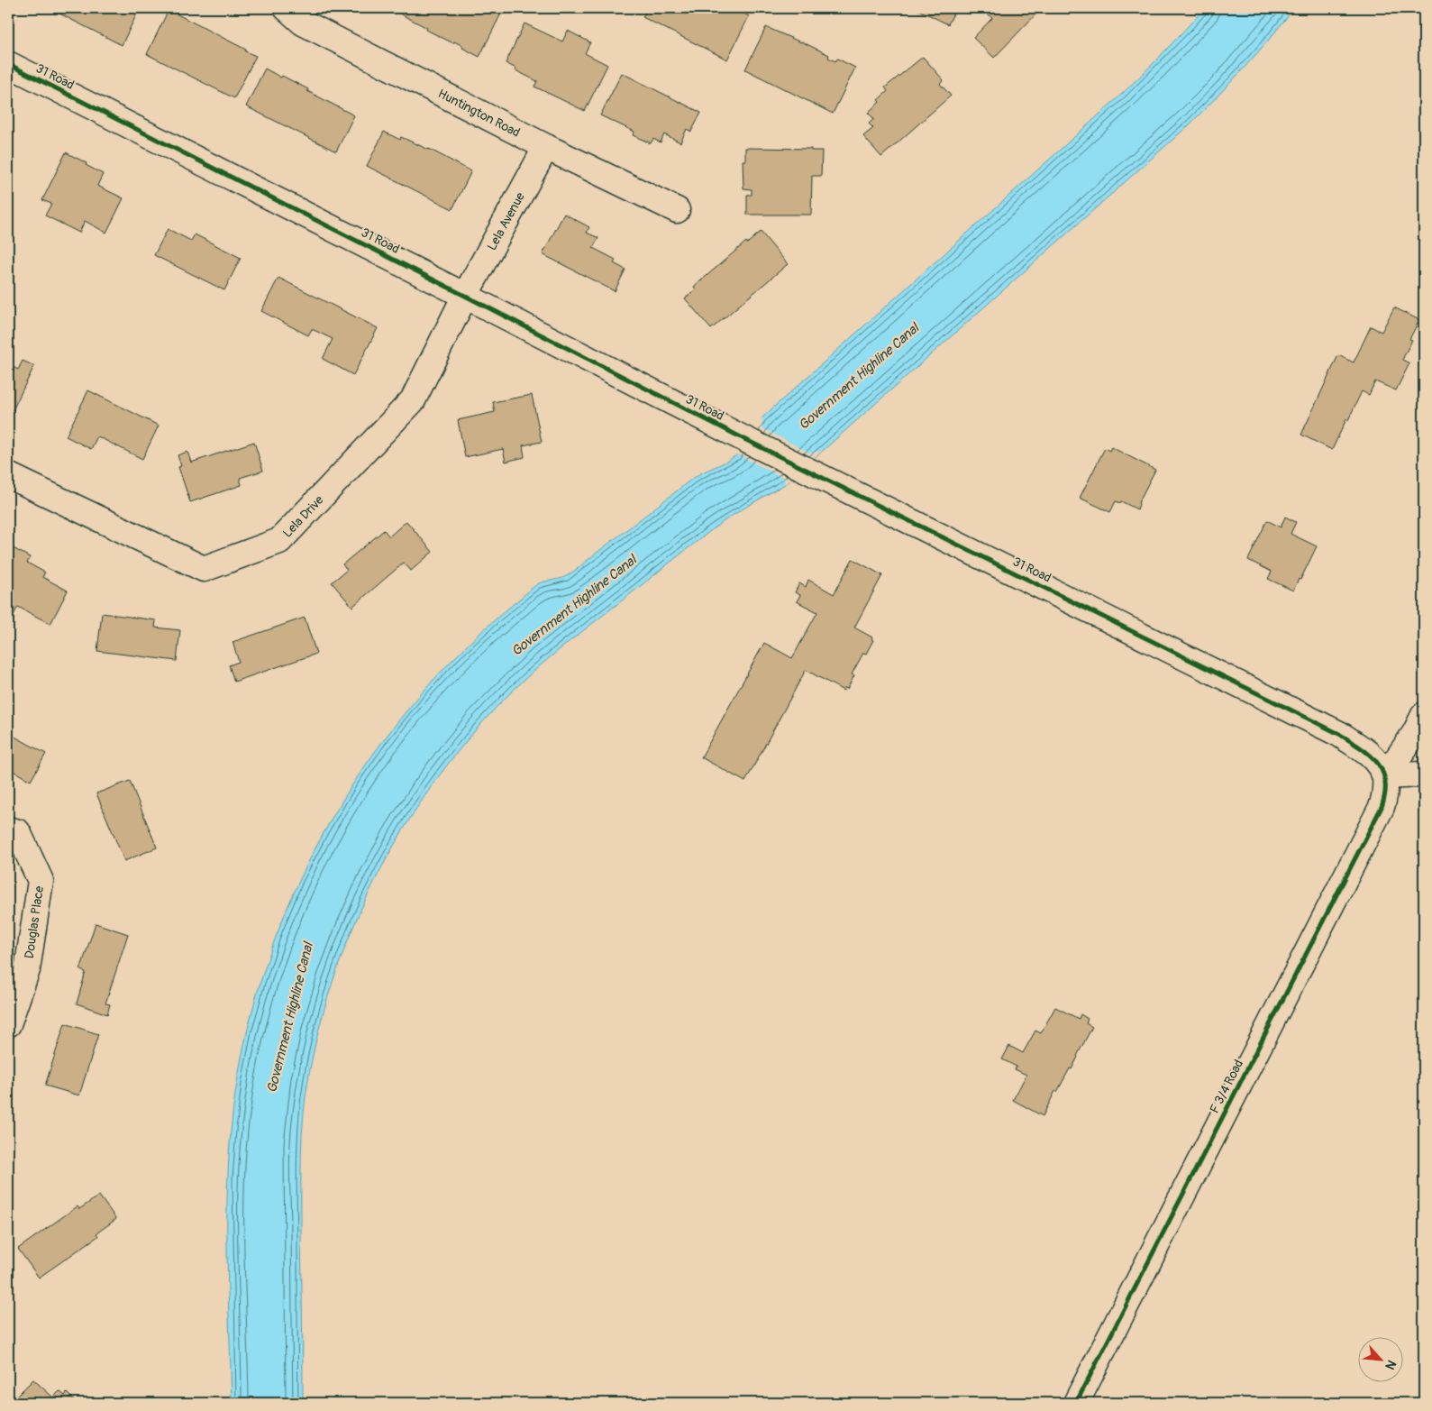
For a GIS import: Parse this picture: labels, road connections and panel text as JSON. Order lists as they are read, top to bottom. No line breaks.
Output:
{"streets":{"street":["31 Road","Huntington Road","Lela Avenue","Lela Drive","Douglas Place","F 3/4 Road"]},"crossings":[["31 Road","Lela Avenue"],["31 Road","Lela Drive"],["31 Road","F 3/4 Road"],["Huntington Road","Lela Avenue"],["Lela Avenue","Lela Drive"]],"water":["Government Highline Canal"],"north":"bottom right"}
